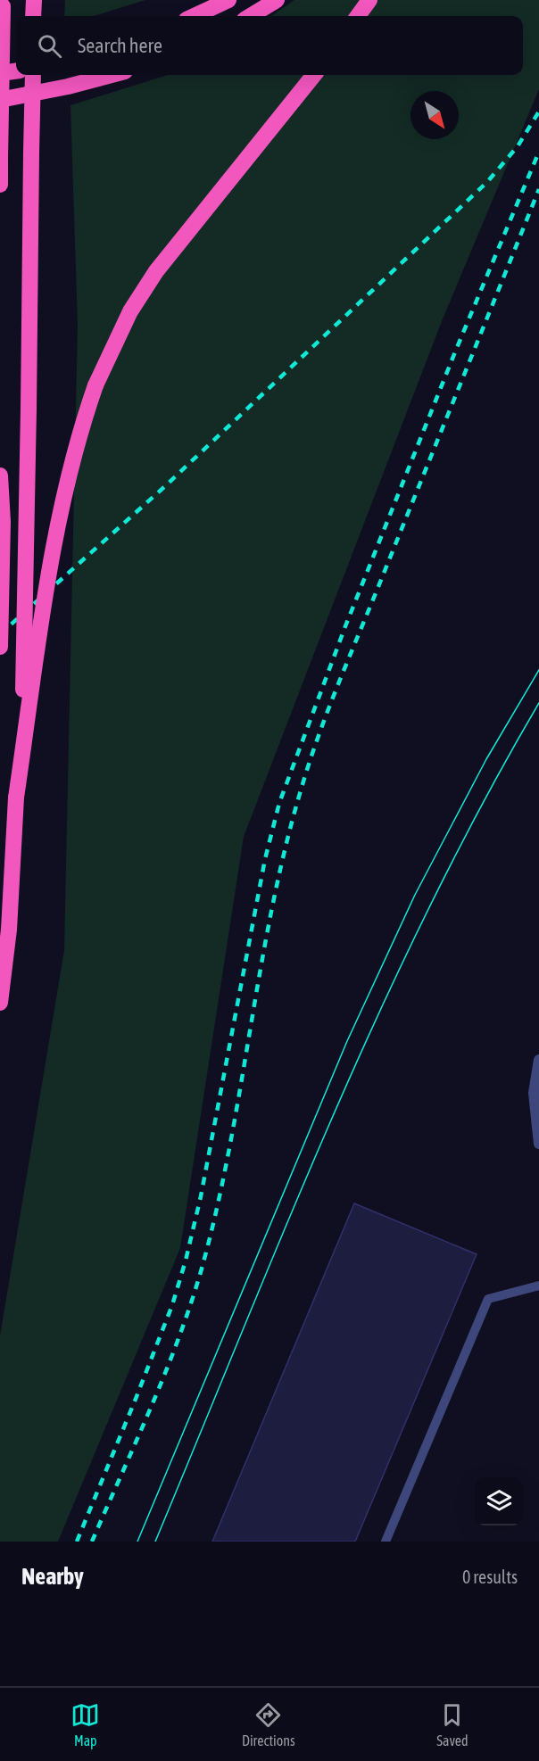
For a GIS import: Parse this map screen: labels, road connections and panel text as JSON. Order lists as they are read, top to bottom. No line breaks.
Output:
{"north":"bottom right","page":{"search":"Search here","heading":["Nearby","0 results"],"nav":["Map","Directions","Saved"]}}
